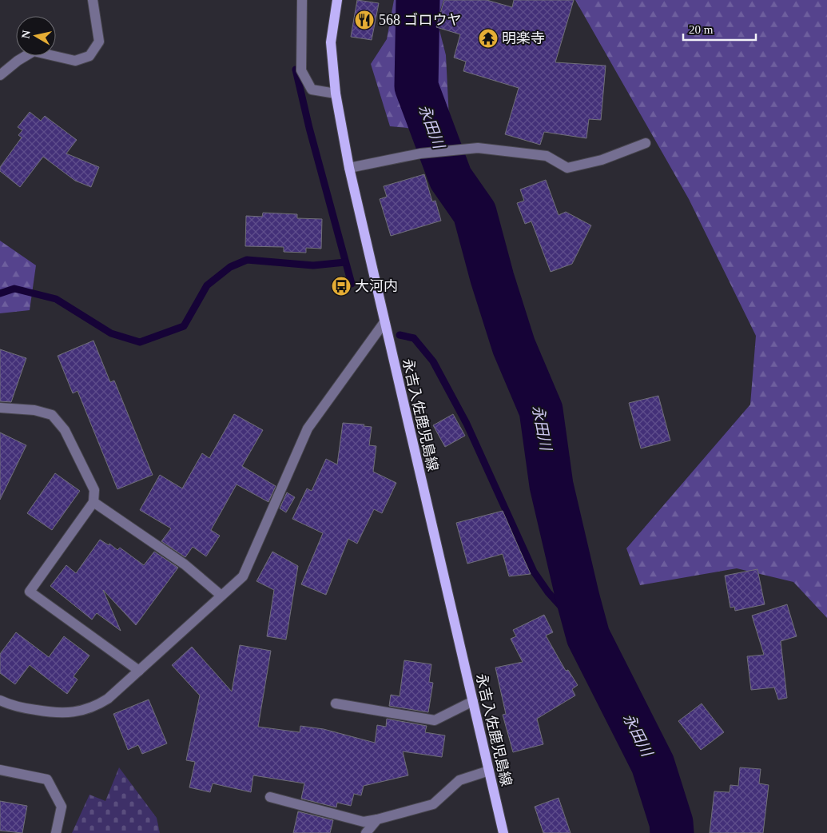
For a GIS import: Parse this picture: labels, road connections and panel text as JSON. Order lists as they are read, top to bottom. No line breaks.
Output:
{"streets":{"main road":["永吉入佐鹿児島線"]},"water":["永田川"],"places":{"restaurant":["568 ゴロウヤ"],"temple":["明楽寺"],"bus stop":["大河内"]},"scale_bar":"20 m","north":"left"}
